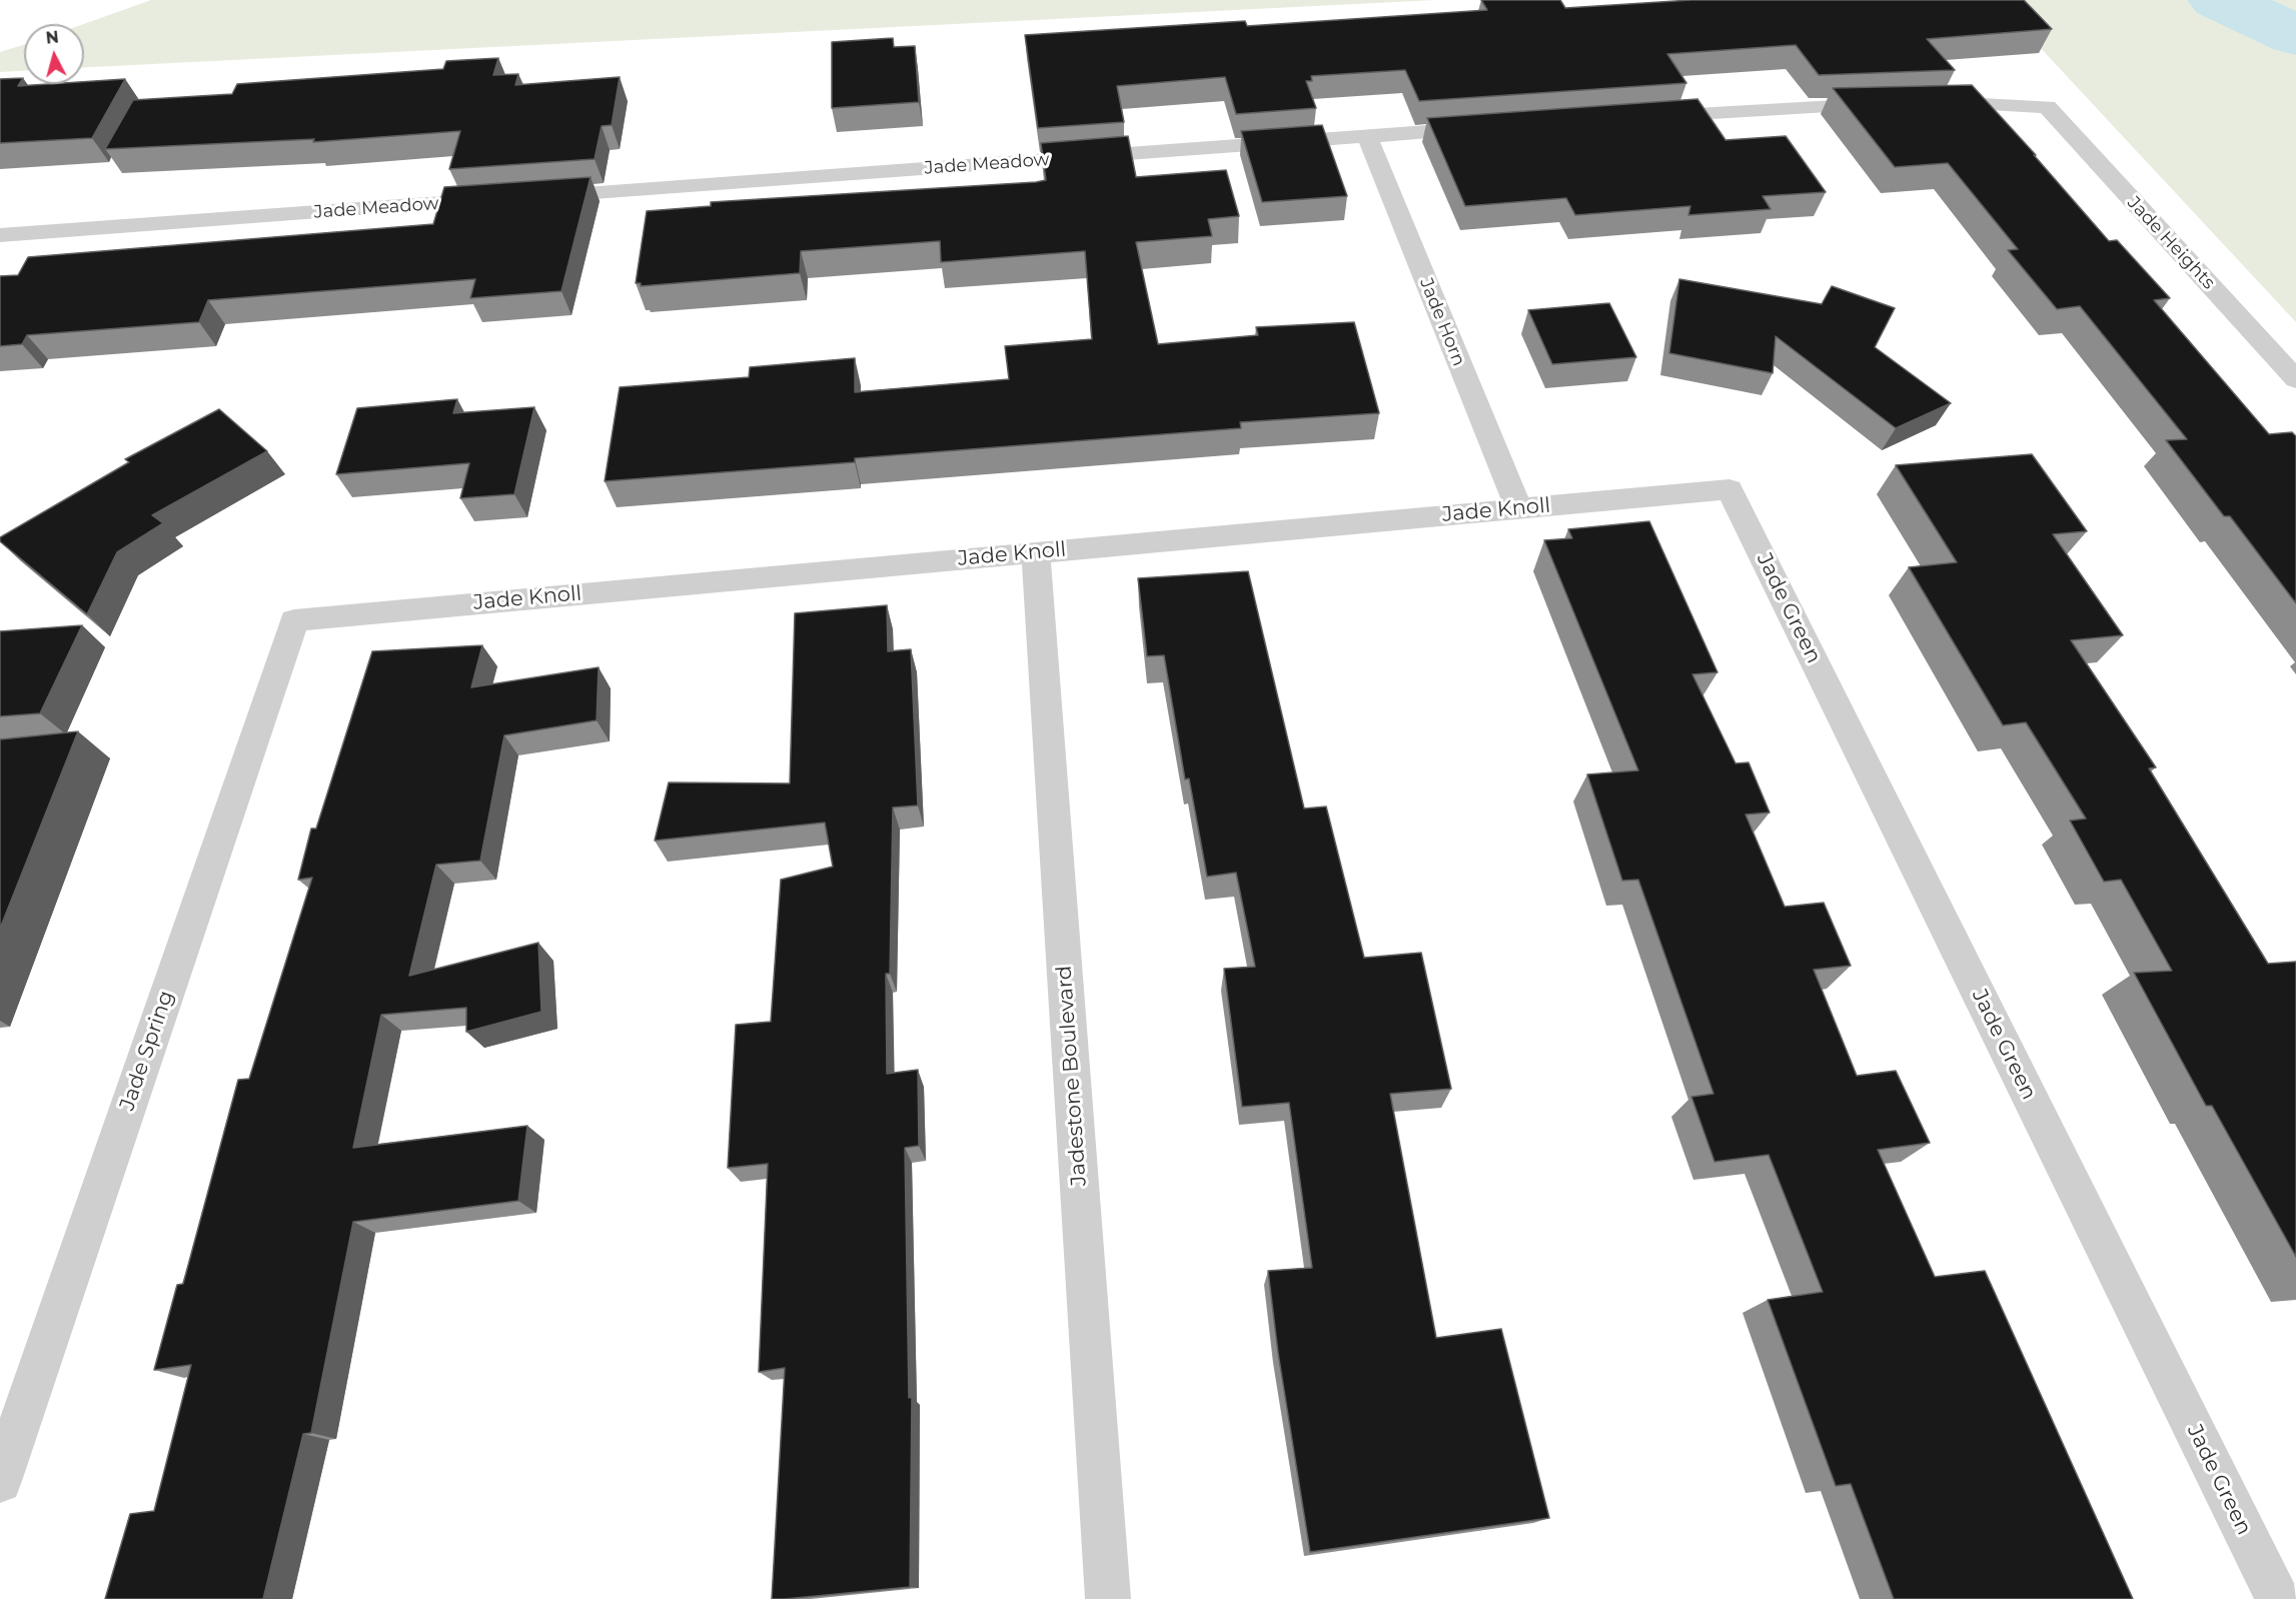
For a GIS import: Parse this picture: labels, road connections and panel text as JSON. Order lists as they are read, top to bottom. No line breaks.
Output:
{"streets":{"street":["Jade Meadow","Jade Heights","Jade Horn","Jade Knoll","Jade Green","Jade Spring","Jadestone Boulevard"]},"crossings":[["Jade Meadow","Jade Horn"],["Jade Horn","Jade Knoll"],["Jade Knoll","Jade Green"],["Jade Knoll","Jade Spring"],["Jade Knoll","Jadestone Boulevard"]],"north":"top"}
